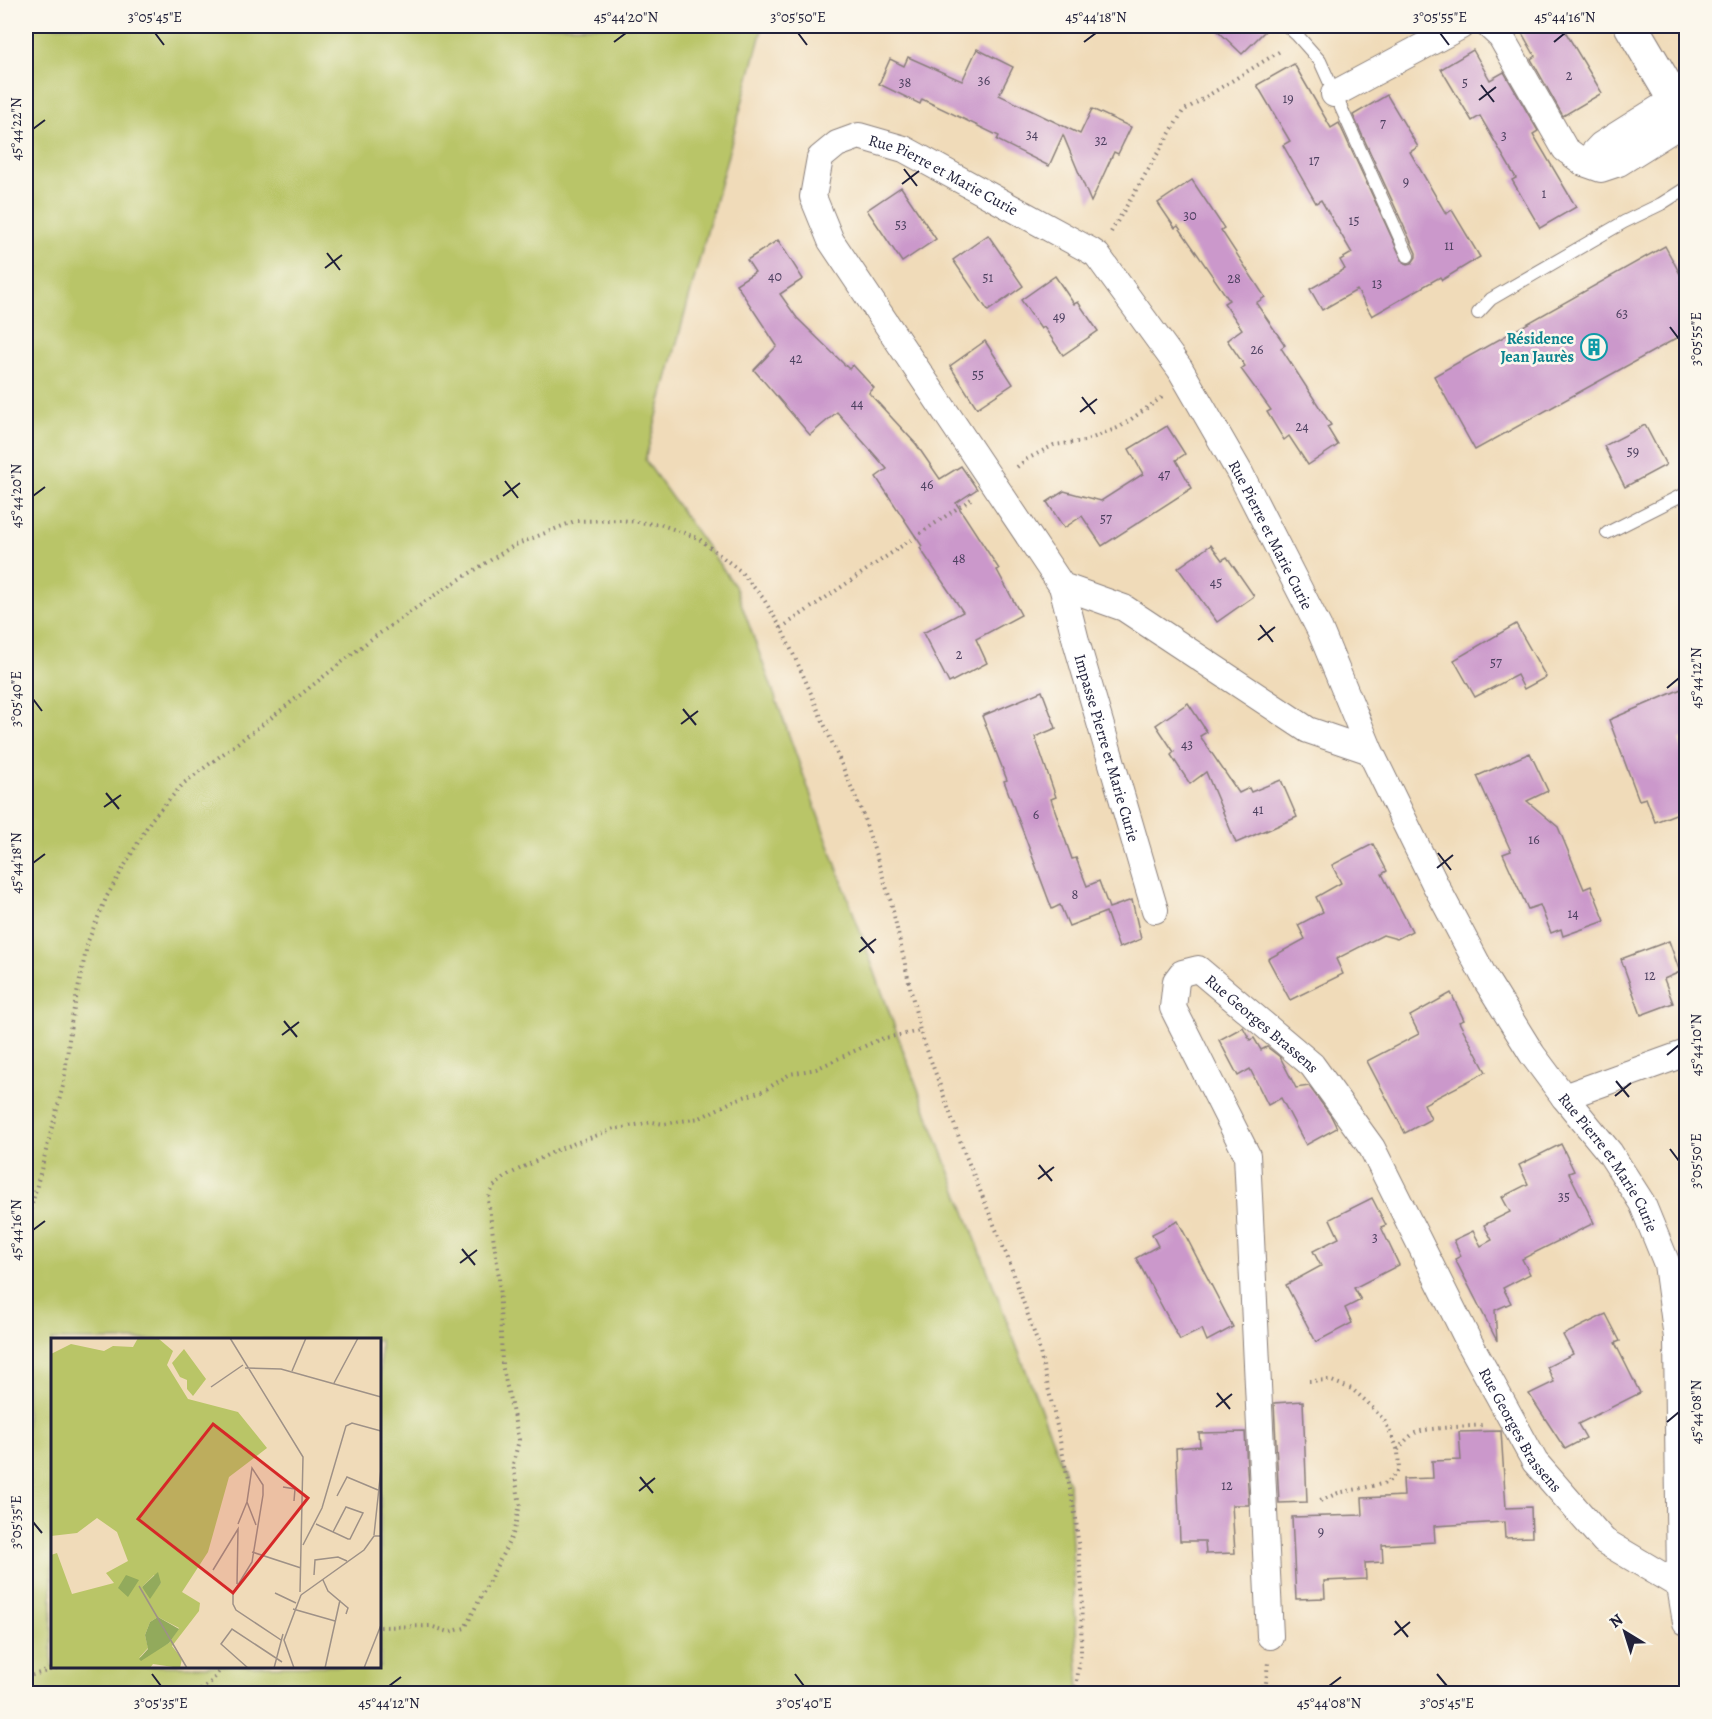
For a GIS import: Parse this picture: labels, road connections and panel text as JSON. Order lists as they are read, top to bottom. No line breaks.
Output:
{"streets":{"street":["Rue Pierre et Marie Curie","Impasse Pierre et Marie Curie","Rue Georges Brassens"]},"crossings":[["Rue Pierre et Marie Curie","Impasse Pierre et Marie Curie"],["Rue Pierre et Marie Curie","Rue Georges Brassens"]],"places":{"building":["Résidence Jean Jaurès"]},"house_numbers":["2","36","38","5","19","7","34","3","32","17","9","1","30","15","53","11","40","51","28","13","63","49","26","42","55","44","24","59","47","46","57","48","45","2","57","43","41","6","16","8","14","12","35","3","12","9"],"north":"top left","coordinates":["3°05'45\"E","45°44'20\"N","3°05'50\"E","45°44'18\"N","3°05'55\"E","45°44'16\"N","45°44'22\"N","45°44'12\"N","3°05'40\"E","45°44'10\"N","45°44'08\"N","3°05'35\"E"]}
